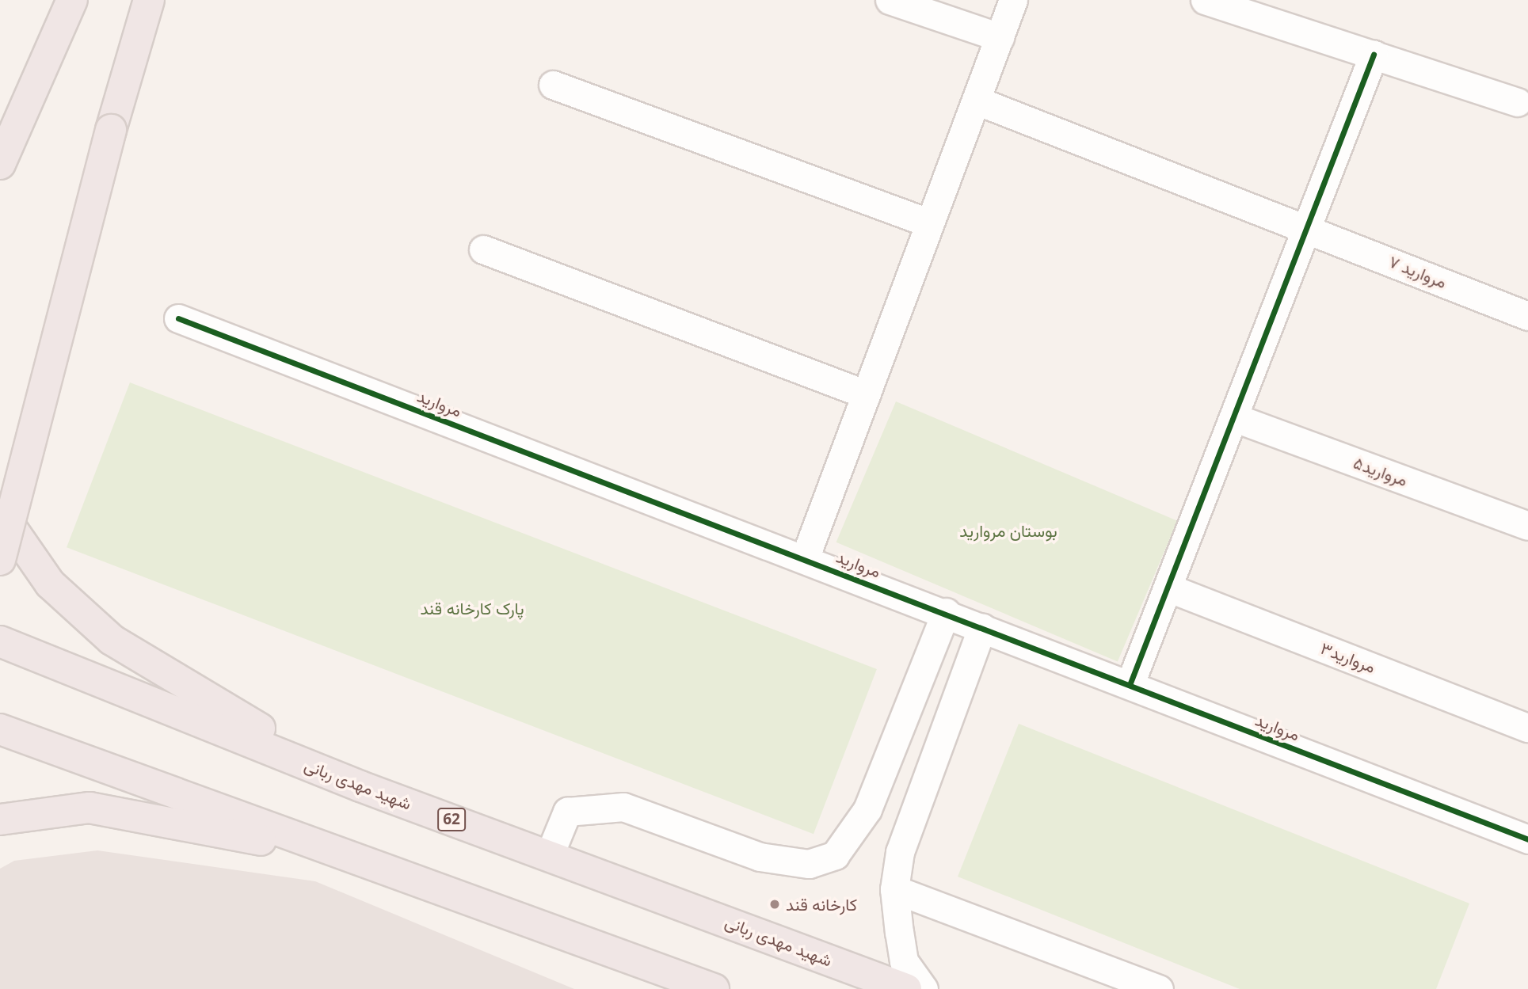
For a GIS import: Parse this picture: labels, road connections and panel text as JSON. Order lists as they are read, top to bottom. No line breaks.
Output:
{"streets":{"highway":["شهید مهدی ربانی","62"],"street":["مروارید ۷","مروارید","مروارید۵","مروارید۳"]},"parks":["بوستان مروارید","پارک کارخانه قند"],"places":["کارخانه قند"]}
